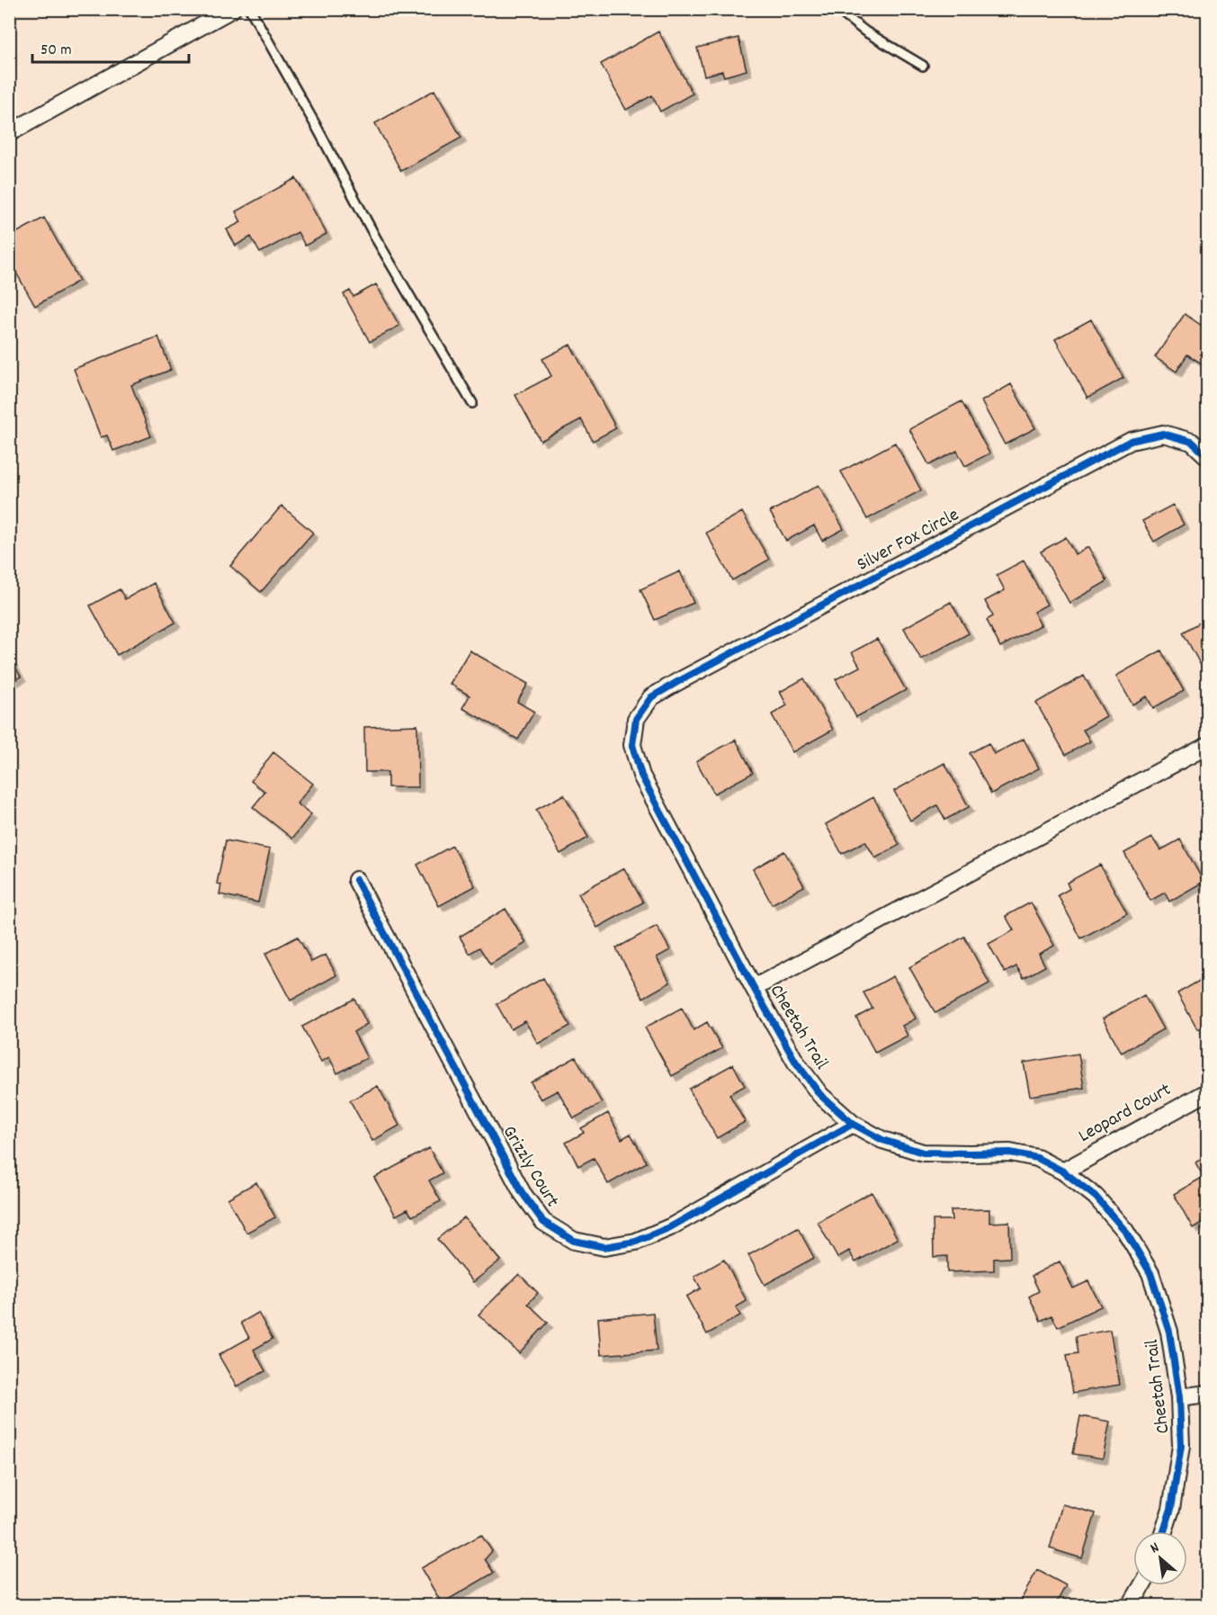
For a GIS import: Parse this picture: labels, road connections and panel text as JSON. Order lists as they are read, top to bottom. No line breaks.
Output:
{"streets":{"street":["Silver Fox Circle","Cheetah Trail","Leopard Court","Grizzly Court"]},"crossings":[["Silver Fox Circle","Cheetah Trail"],["Cheetah Trail","Leopard Court"],["Cheetah Trail","Grizzly Court"]],"scale_bar":"50 m","north":"top left"}
